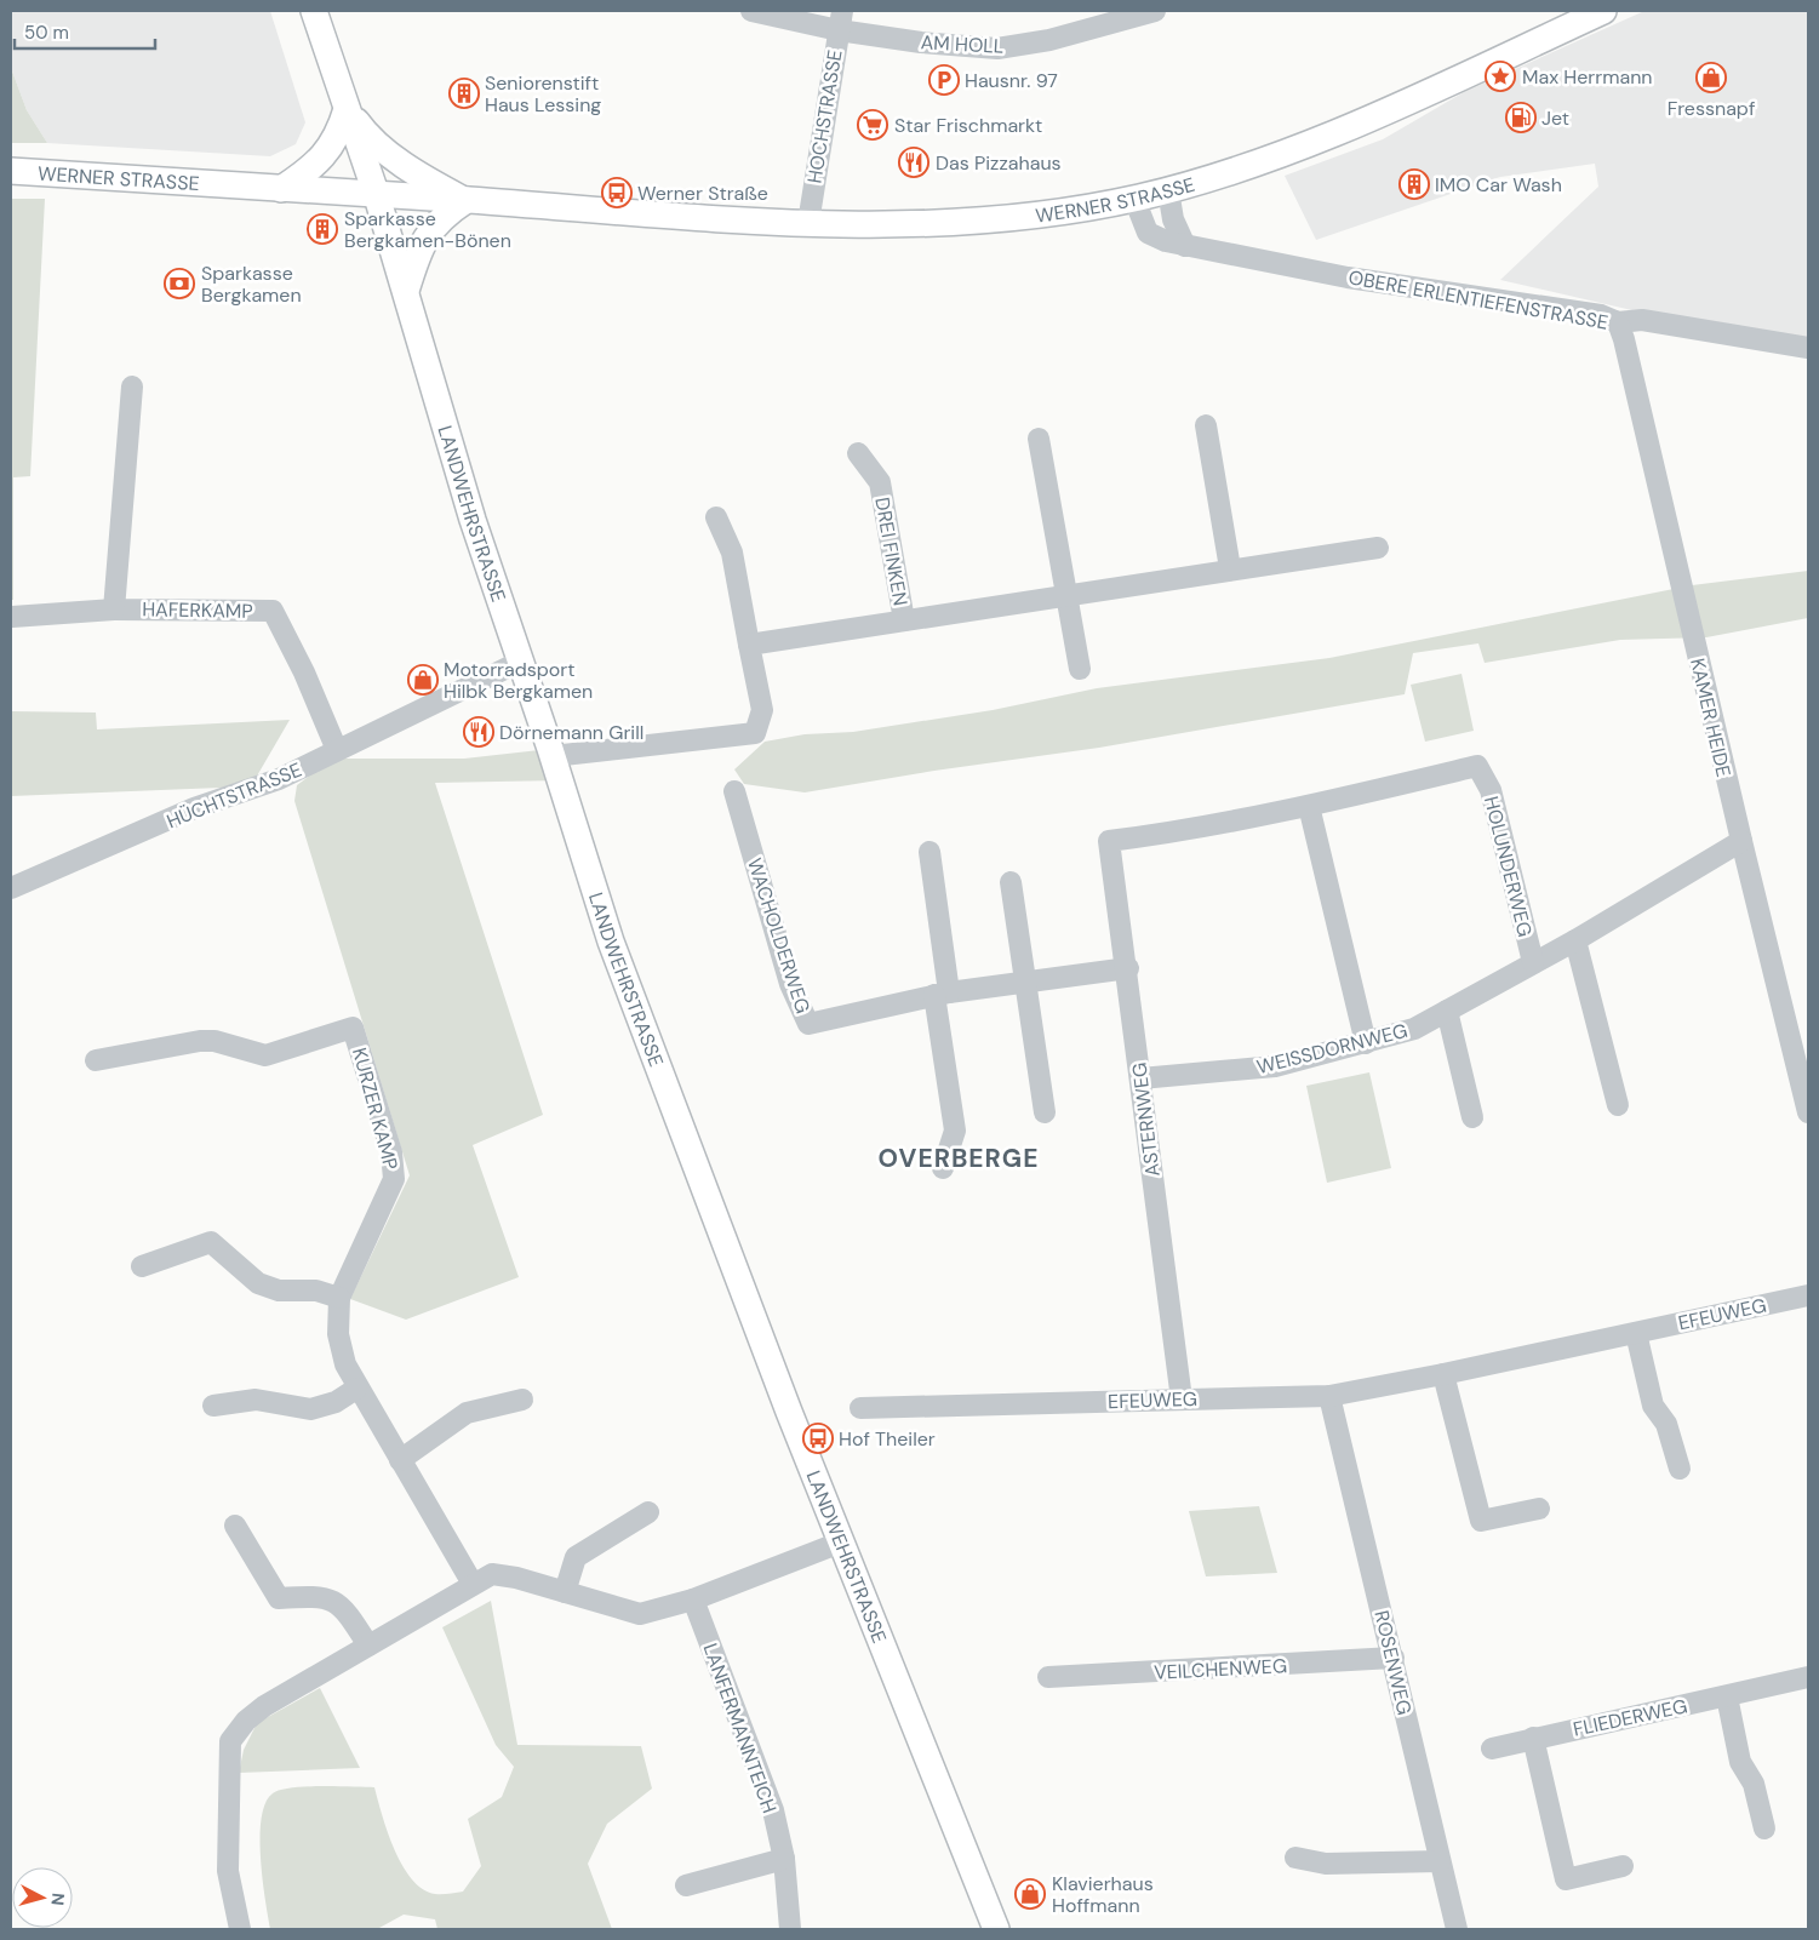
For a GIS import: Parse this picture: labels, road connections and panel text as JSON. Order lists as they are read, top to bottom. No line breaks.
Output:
{"streets":{"main road":["WERNER STRASSE","LANDWEHRSTRASSE"],"street":["AM HOLL","HOCHSTRASSE","OBERE ERLENTIEFENSTRASSE","DREI FINKEN","HAFERKAMP","KAMER HEIDE","HÜCHTSTRASSE","HOLUNDERWEG","WACHOLDERWEG","WEISSDORNWEG","KURZER KAMP","ASTERNWEG","EFEUWEG","ROSENWEG","VEILCHENWEG","FLIEDERWEG","LANFERMANNTEICH"]},"crossings":[["AM HOLL","HOCHSTRASSE"],["HOCHSTRASSE","WERNER STRASSE"],["WERNER STRASSE","OBERE ERLENTIEFENSTRASSE"],["WERNER STRASSE","LANDWEHRSTRASSE"],["OBERE ERLENTIEFENSTRASSE","KAMER HEIDE"],["LANDWEHRSTRASSE","HÜCHTSTRASSE"],["HAFERKAMP","HÜCHTSTRASSE"],["KAMER HEIDE","WEISSDORNWEG"],["HOLUNDERWEG","WEISSDORNWEG"],["HOLUNDERWEG","ASTERNWEG"],["WACHOLDERWEG","ASTERNWEG"],["WEISSDORNWEG","ASTERNWEG"],["ASTERNWEG","EFEUWEG"],["EFEUWEG","ROSENWEG"],["ROSENWEG","VEILCHENWEG"]],"districts":["OVERBERGE"],"places":{"place":["Max Herrmann"],"shop":["Fressnapf","Motorradsport Hilbk Bergkamen","Klavierhaus Hoffmann"],"parking":["Hausnr. 97"],"building":["Seniorenstift Haus Lessing","IMO Car Wash","Sparkasse Bergkamen-Bönen"],"fuel station":["Jet"],"supermarket":["Star Frischmarkt"],"restaurant":["Das Pizzahaus","Dörnemann Grill"],"bus stop":["Werner Straße","Hof Theiler"],"bank":["Sparkasse Bergkamen"]},"scale_bar":"50 m","north":"right"}
